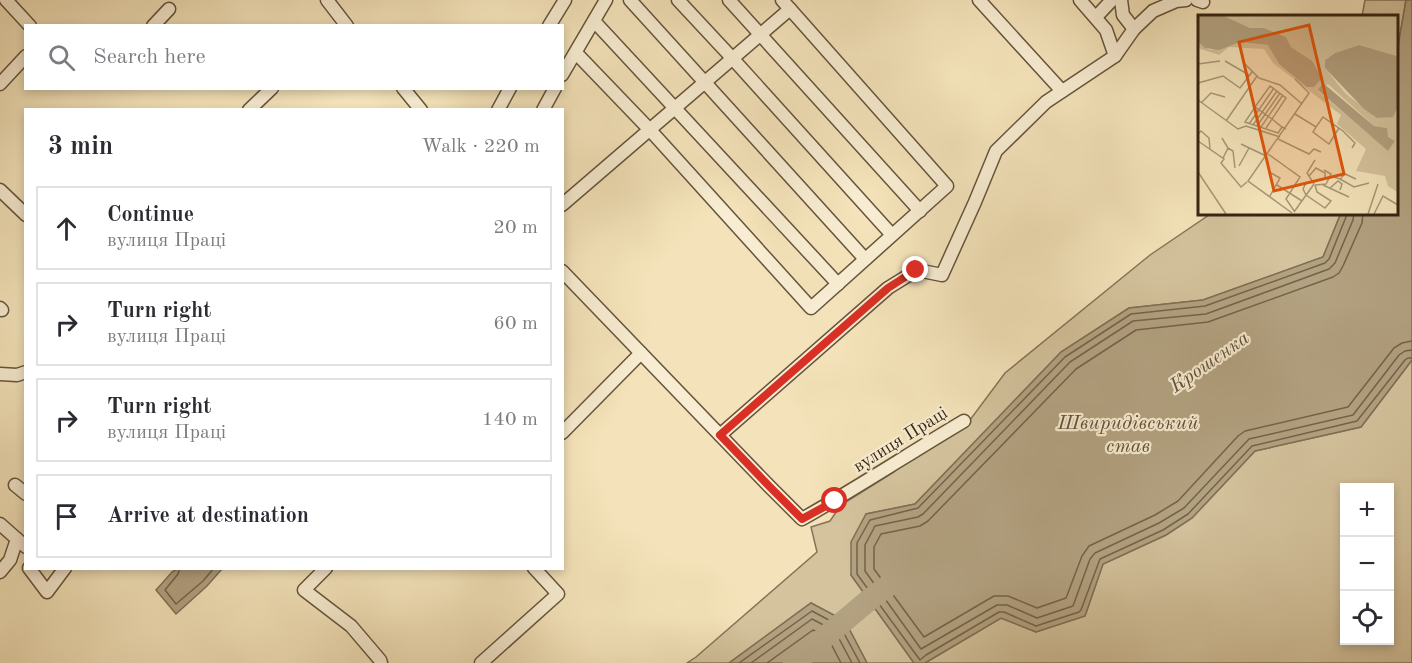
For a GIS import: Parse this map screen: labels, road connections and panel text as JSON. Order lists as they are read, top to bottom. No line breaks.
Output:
{"streets":{"street":["вулиця Праці"]},"water":["Крошенка","Швиридівський став"],"page":{"search":"Search here","heading":["3 min","Walk · 220 m"],"list":[["Continue","вулиця Праці","20 m"],["Turn right","вулиця Праці","60 m"],["Turn right","вулиця Праці","140 m"],"Arrive at destination"],"map_buttons":["+","−"]}}
